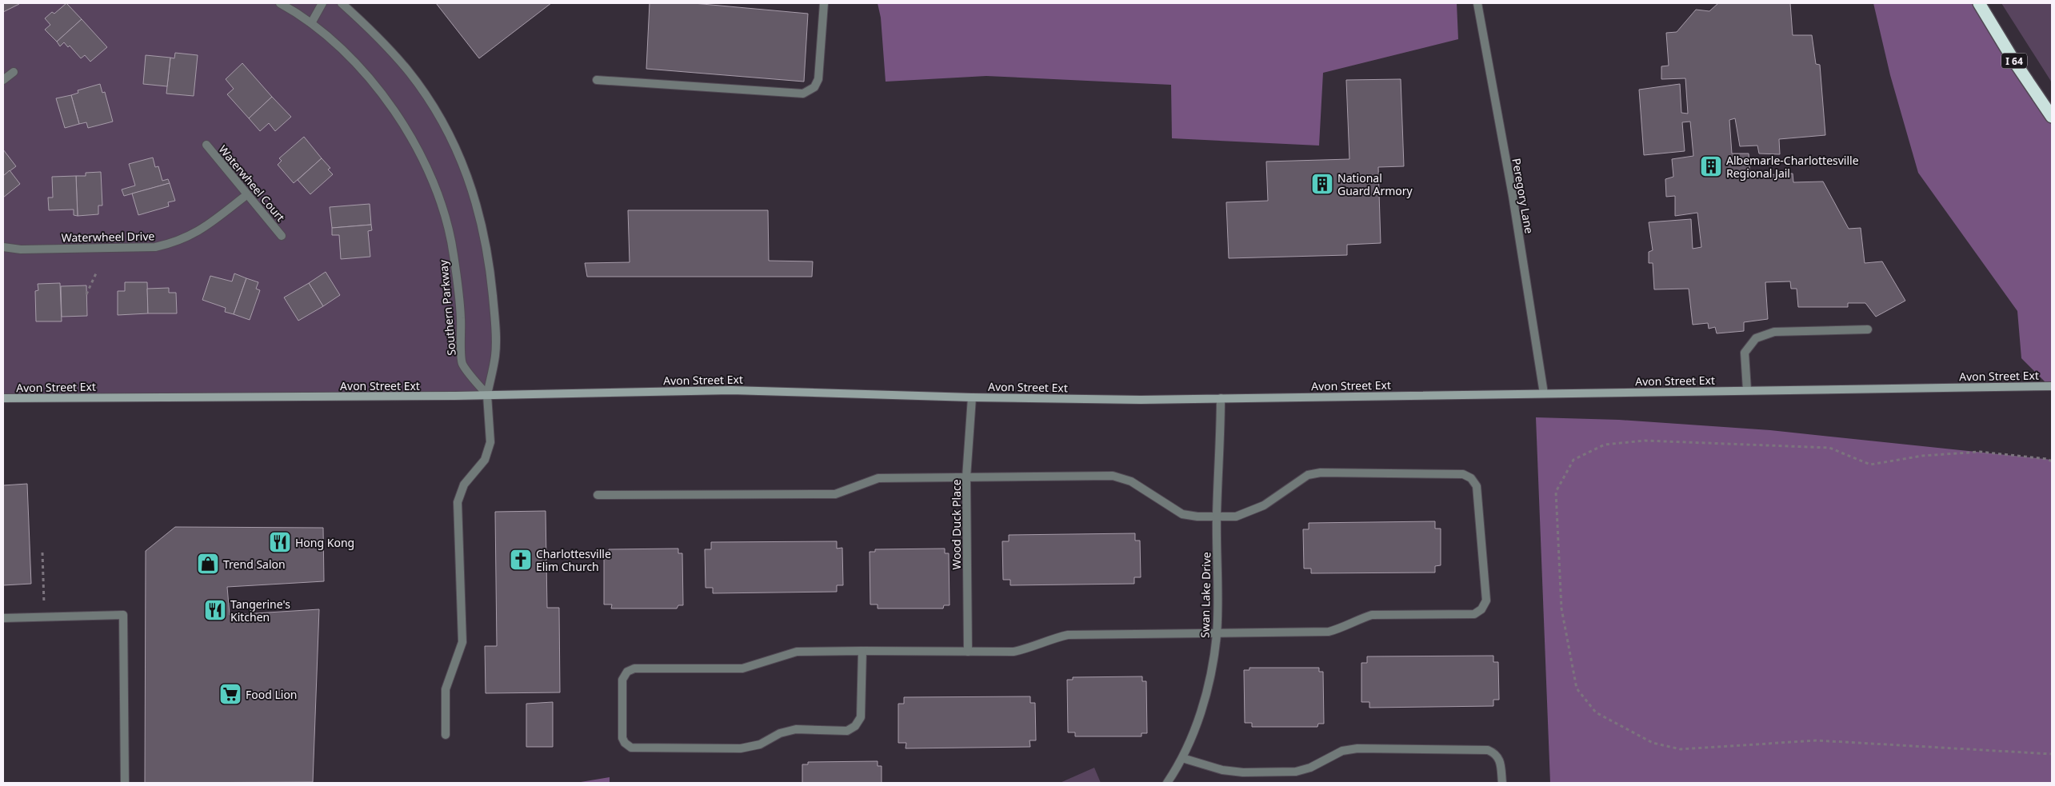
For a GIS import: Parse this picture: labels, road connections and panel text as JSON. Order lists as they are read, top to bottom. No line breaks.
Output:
{"streets":{"highway":["I 64"],"main road":["Avon Street Ext"],"street":["Waterwheel Court","Peregory Lane","Waterwheel Drive","Southern Parkway","Wood Duck Place","Swan Lake Drive"]},"crossings":[["Waterwheel Court","Waterwheel Drive"],["Peregory Lane","Avon Street Ext"],["Southern Parkway","Avon Street Ext"],["Avon Street Ext","Wood Duck Place"],["Avon Street Ext","Swan Lake Drive"]],"places":{"building":["Albemarle-Charlottesville Regional Jail","National Guard Armory"],"restaurant":["Hong Kong","Tangerine's Kitchen"],"church":["Charlottesville Elim Church"],"shop":["Trend Salon"],"supermarket":["Food Lion"]}}
